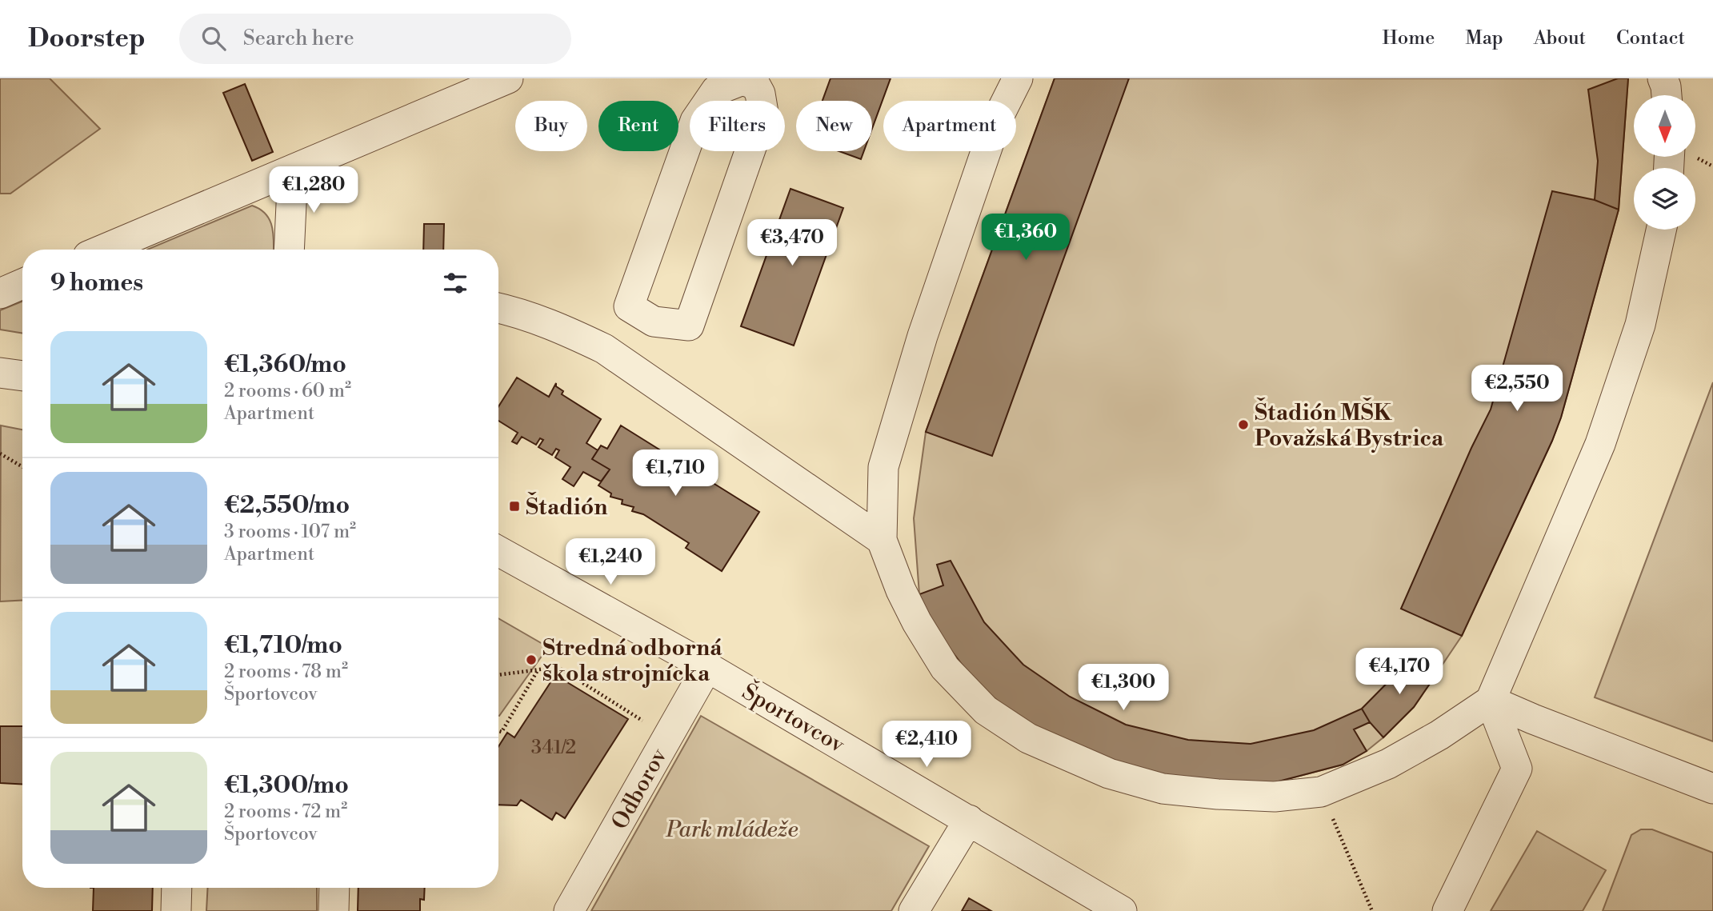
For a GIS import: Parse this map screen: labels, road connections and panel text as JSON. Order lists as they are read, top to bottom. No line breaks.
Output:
{"streets":{"street":["Športovcov","Odborov"]},"crossings":[["Športovcov","Odborov"]],"parks":["Park mládeže"],"places":{"other":["Štadión MŠK Považská Bystrica","Stredná odborná škola strojnícka"],"transit":["Štadión"]},"house_numbers":["341/2"],"north":"bottom","page":{"header":"Doorstep","search":"Search here","nav":["Home","Map","About","Contact"],"chip":["Buy","Rent","Filters","New","Apartment"],"price":["€1,280","€1,360","€3,470","€2,550","€1,710","€1,240","€4,170","€1,300","€2,410"],"heading":"9 homes","list":[{"name":"€1,360/mo","note":"2 rooms · 60 m² · Apartment"},{"name":"€2,550/mo","note":"3 rooms · 107 m² · Apartment"},{"name":"€1,710/mo","note":"2 rooms · 78 m² · Športovcov"},{"name":"€1,300/mo","note":"2 rooms · 72 m² · Športovcov"}]}}
